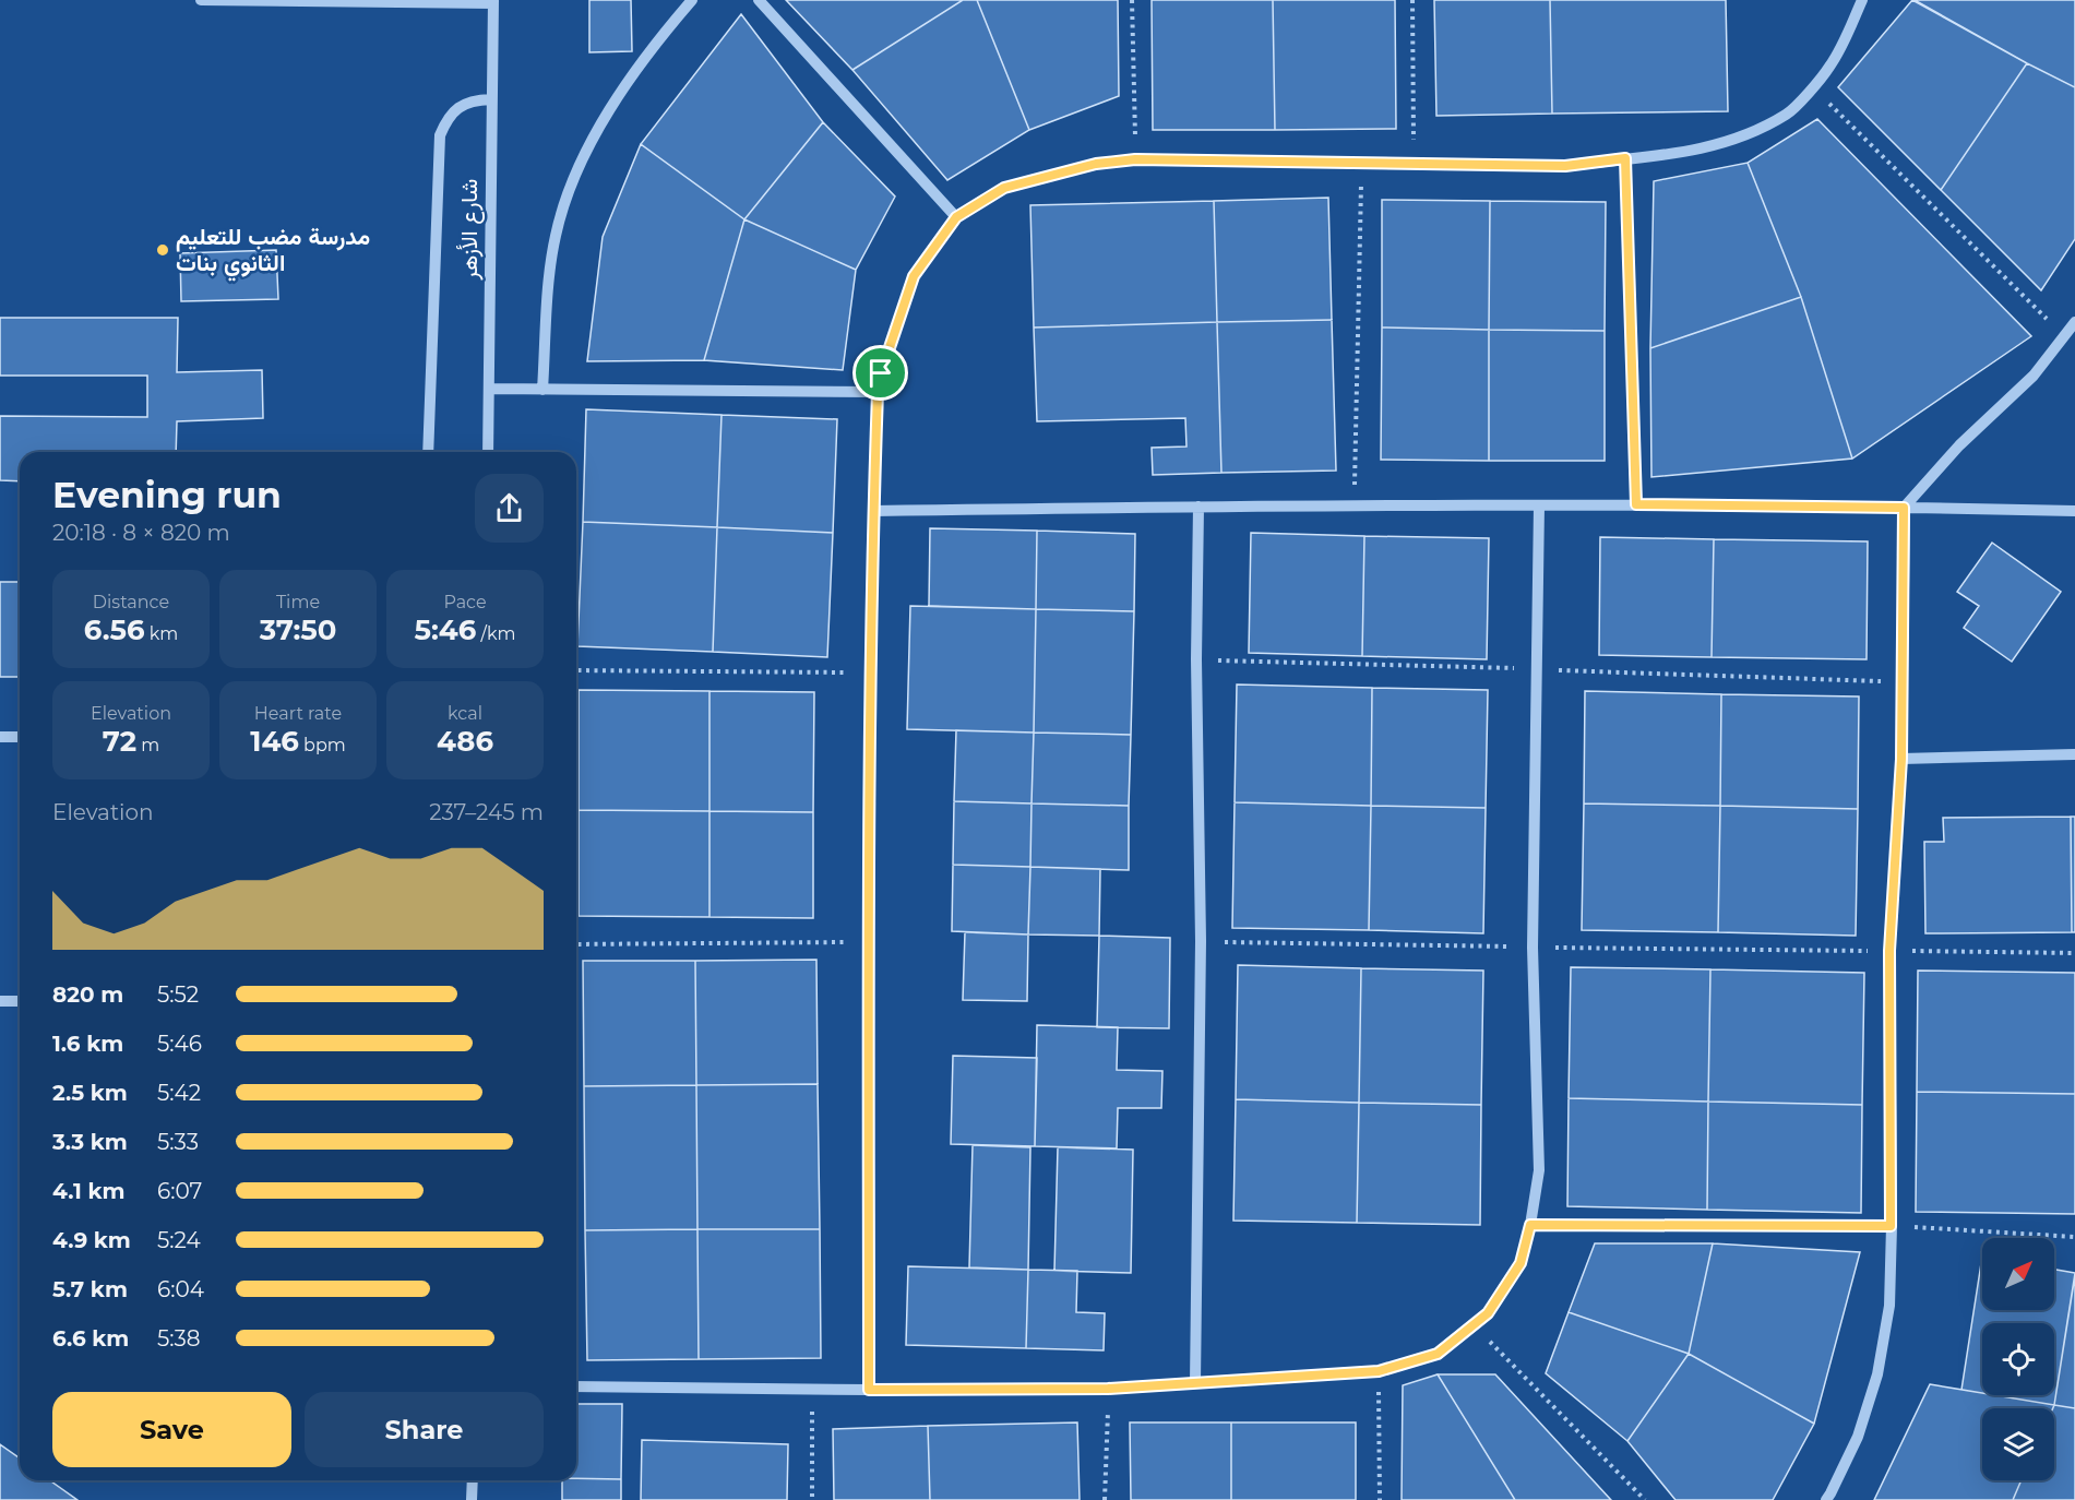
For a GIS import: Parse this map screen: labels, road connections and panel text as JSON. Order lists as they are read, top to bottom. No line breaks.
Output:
{"streets":{"street":["شارع الأزهر"]},"places":["مدرسة مضب للتعليم الثانوي بنات"],"north":"top right","page":{"heading":["Evening run","20:18 · 8 × 820 m"],"stats":[["Distance","6.56 km"],["Time","37:50"],["Pace","5:46 /km"],["Elevation","72 m"],["Heart rate","146 bpm"],["kcal","486"]],"chart":["Elevation","237–245 m"],"list":[{"name":"820 m","note":"5:52"},{"name":"1.6 km","note":"5:46"},{"name":"2.5 km","note":"5:42"},{"name":"3.3 km","note":"5:33"},{"name":"4.1 km","note":"6:07"},{"name":"4.9 km","note":"5:24"},{"name":"5.7 km","note":"6:04"},{"name":"6.6 km","note":"5:38"}],"buttons":["Save","Share"]}}
